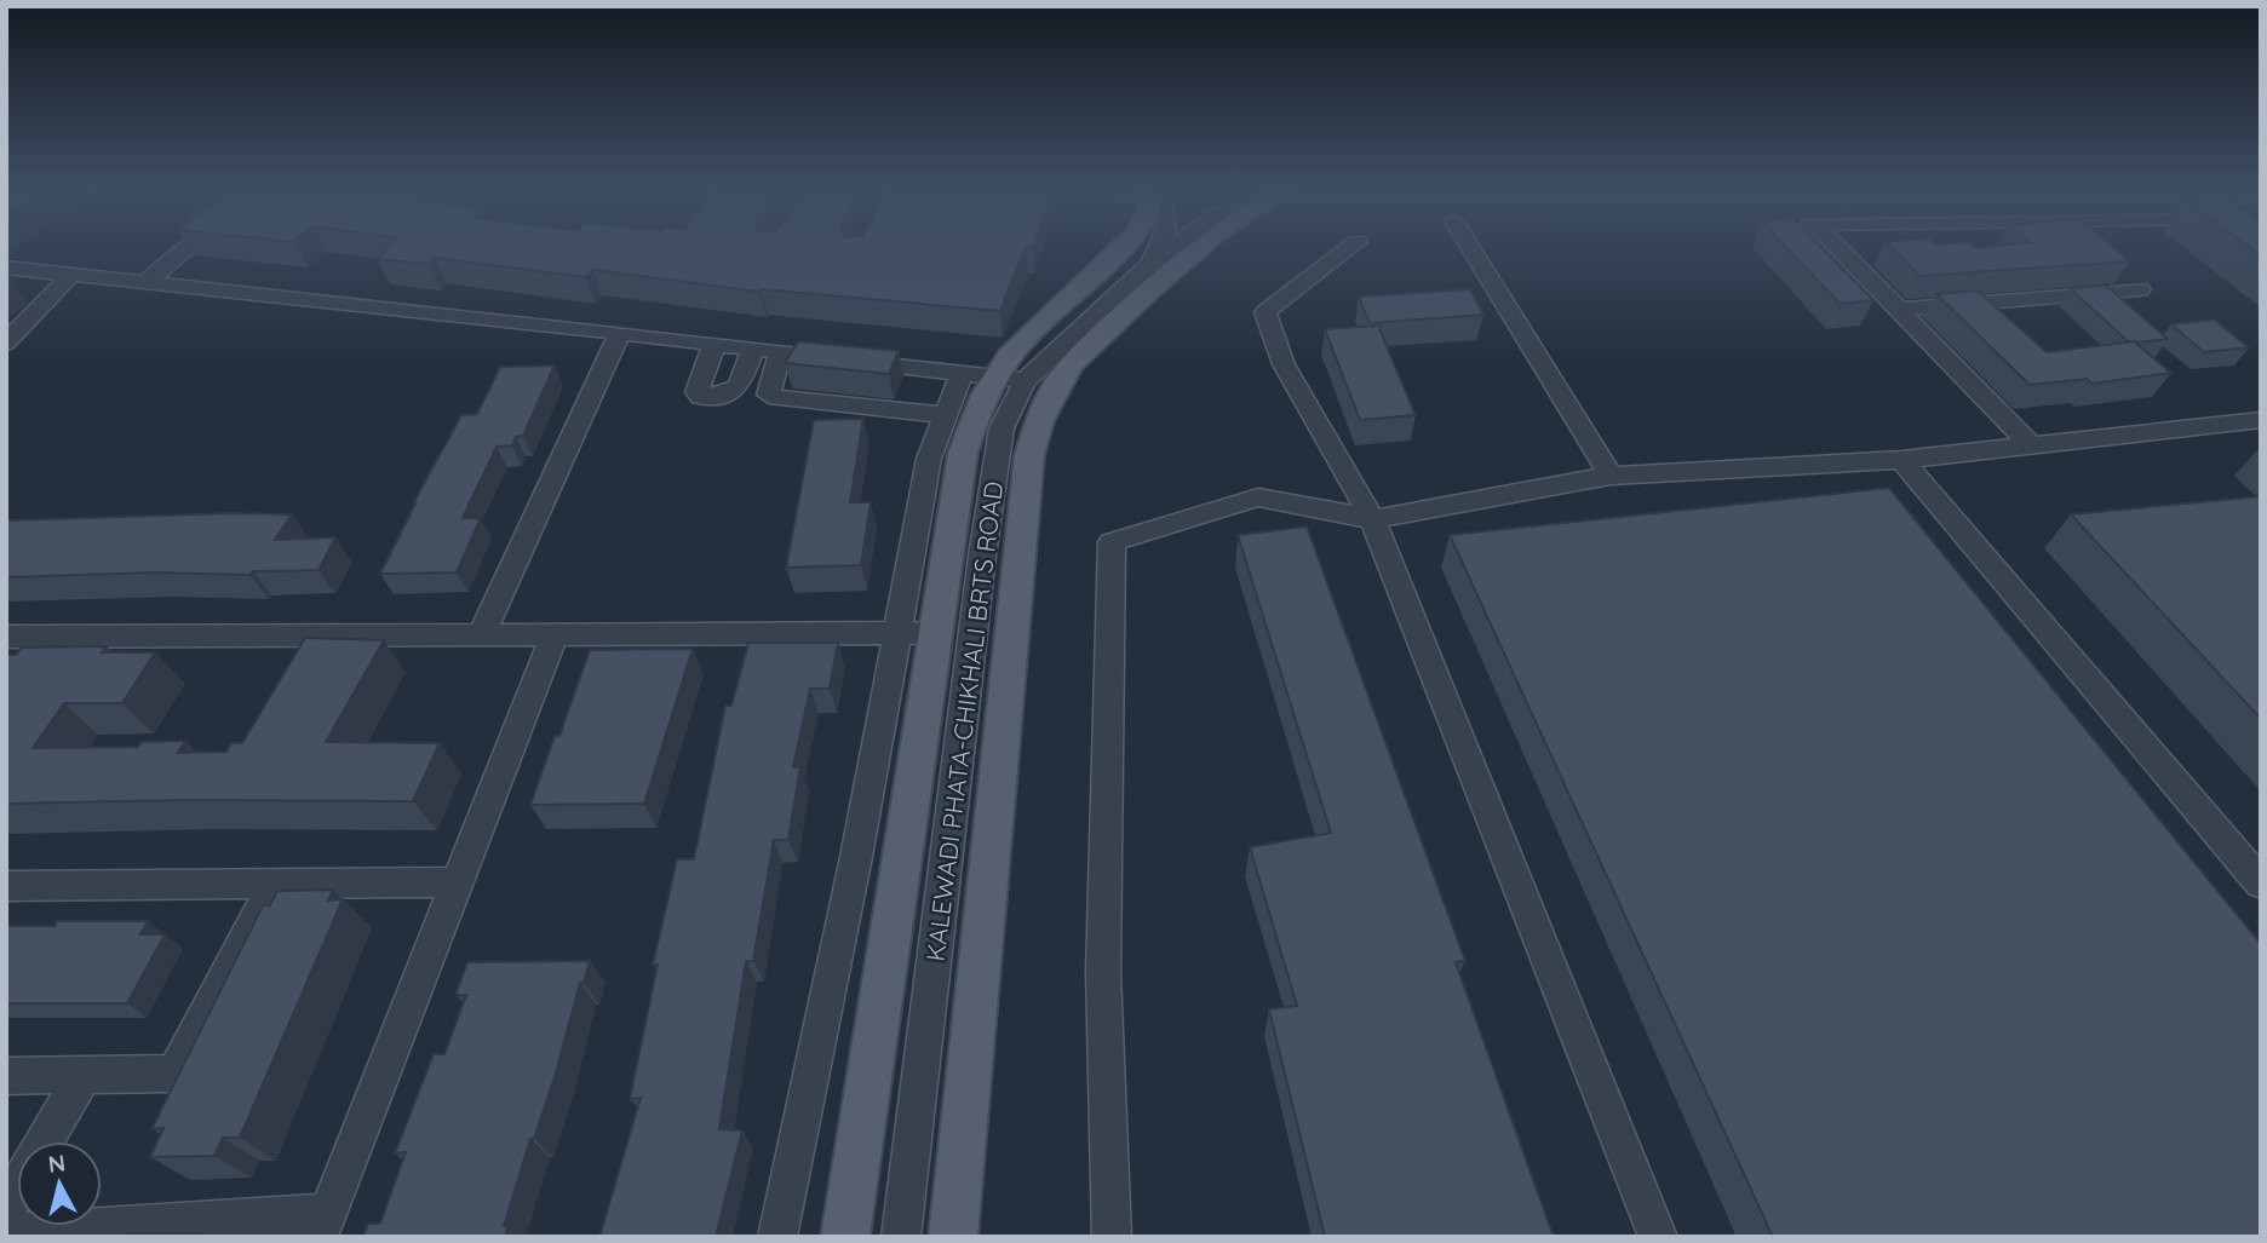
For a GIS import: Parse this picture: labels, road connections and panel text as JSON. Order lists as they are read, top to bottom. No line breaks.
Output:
{"streets":{"street":["KALEWADI PHATA-CHIKHALI BRTS ROAD"]},"north":"top"}
